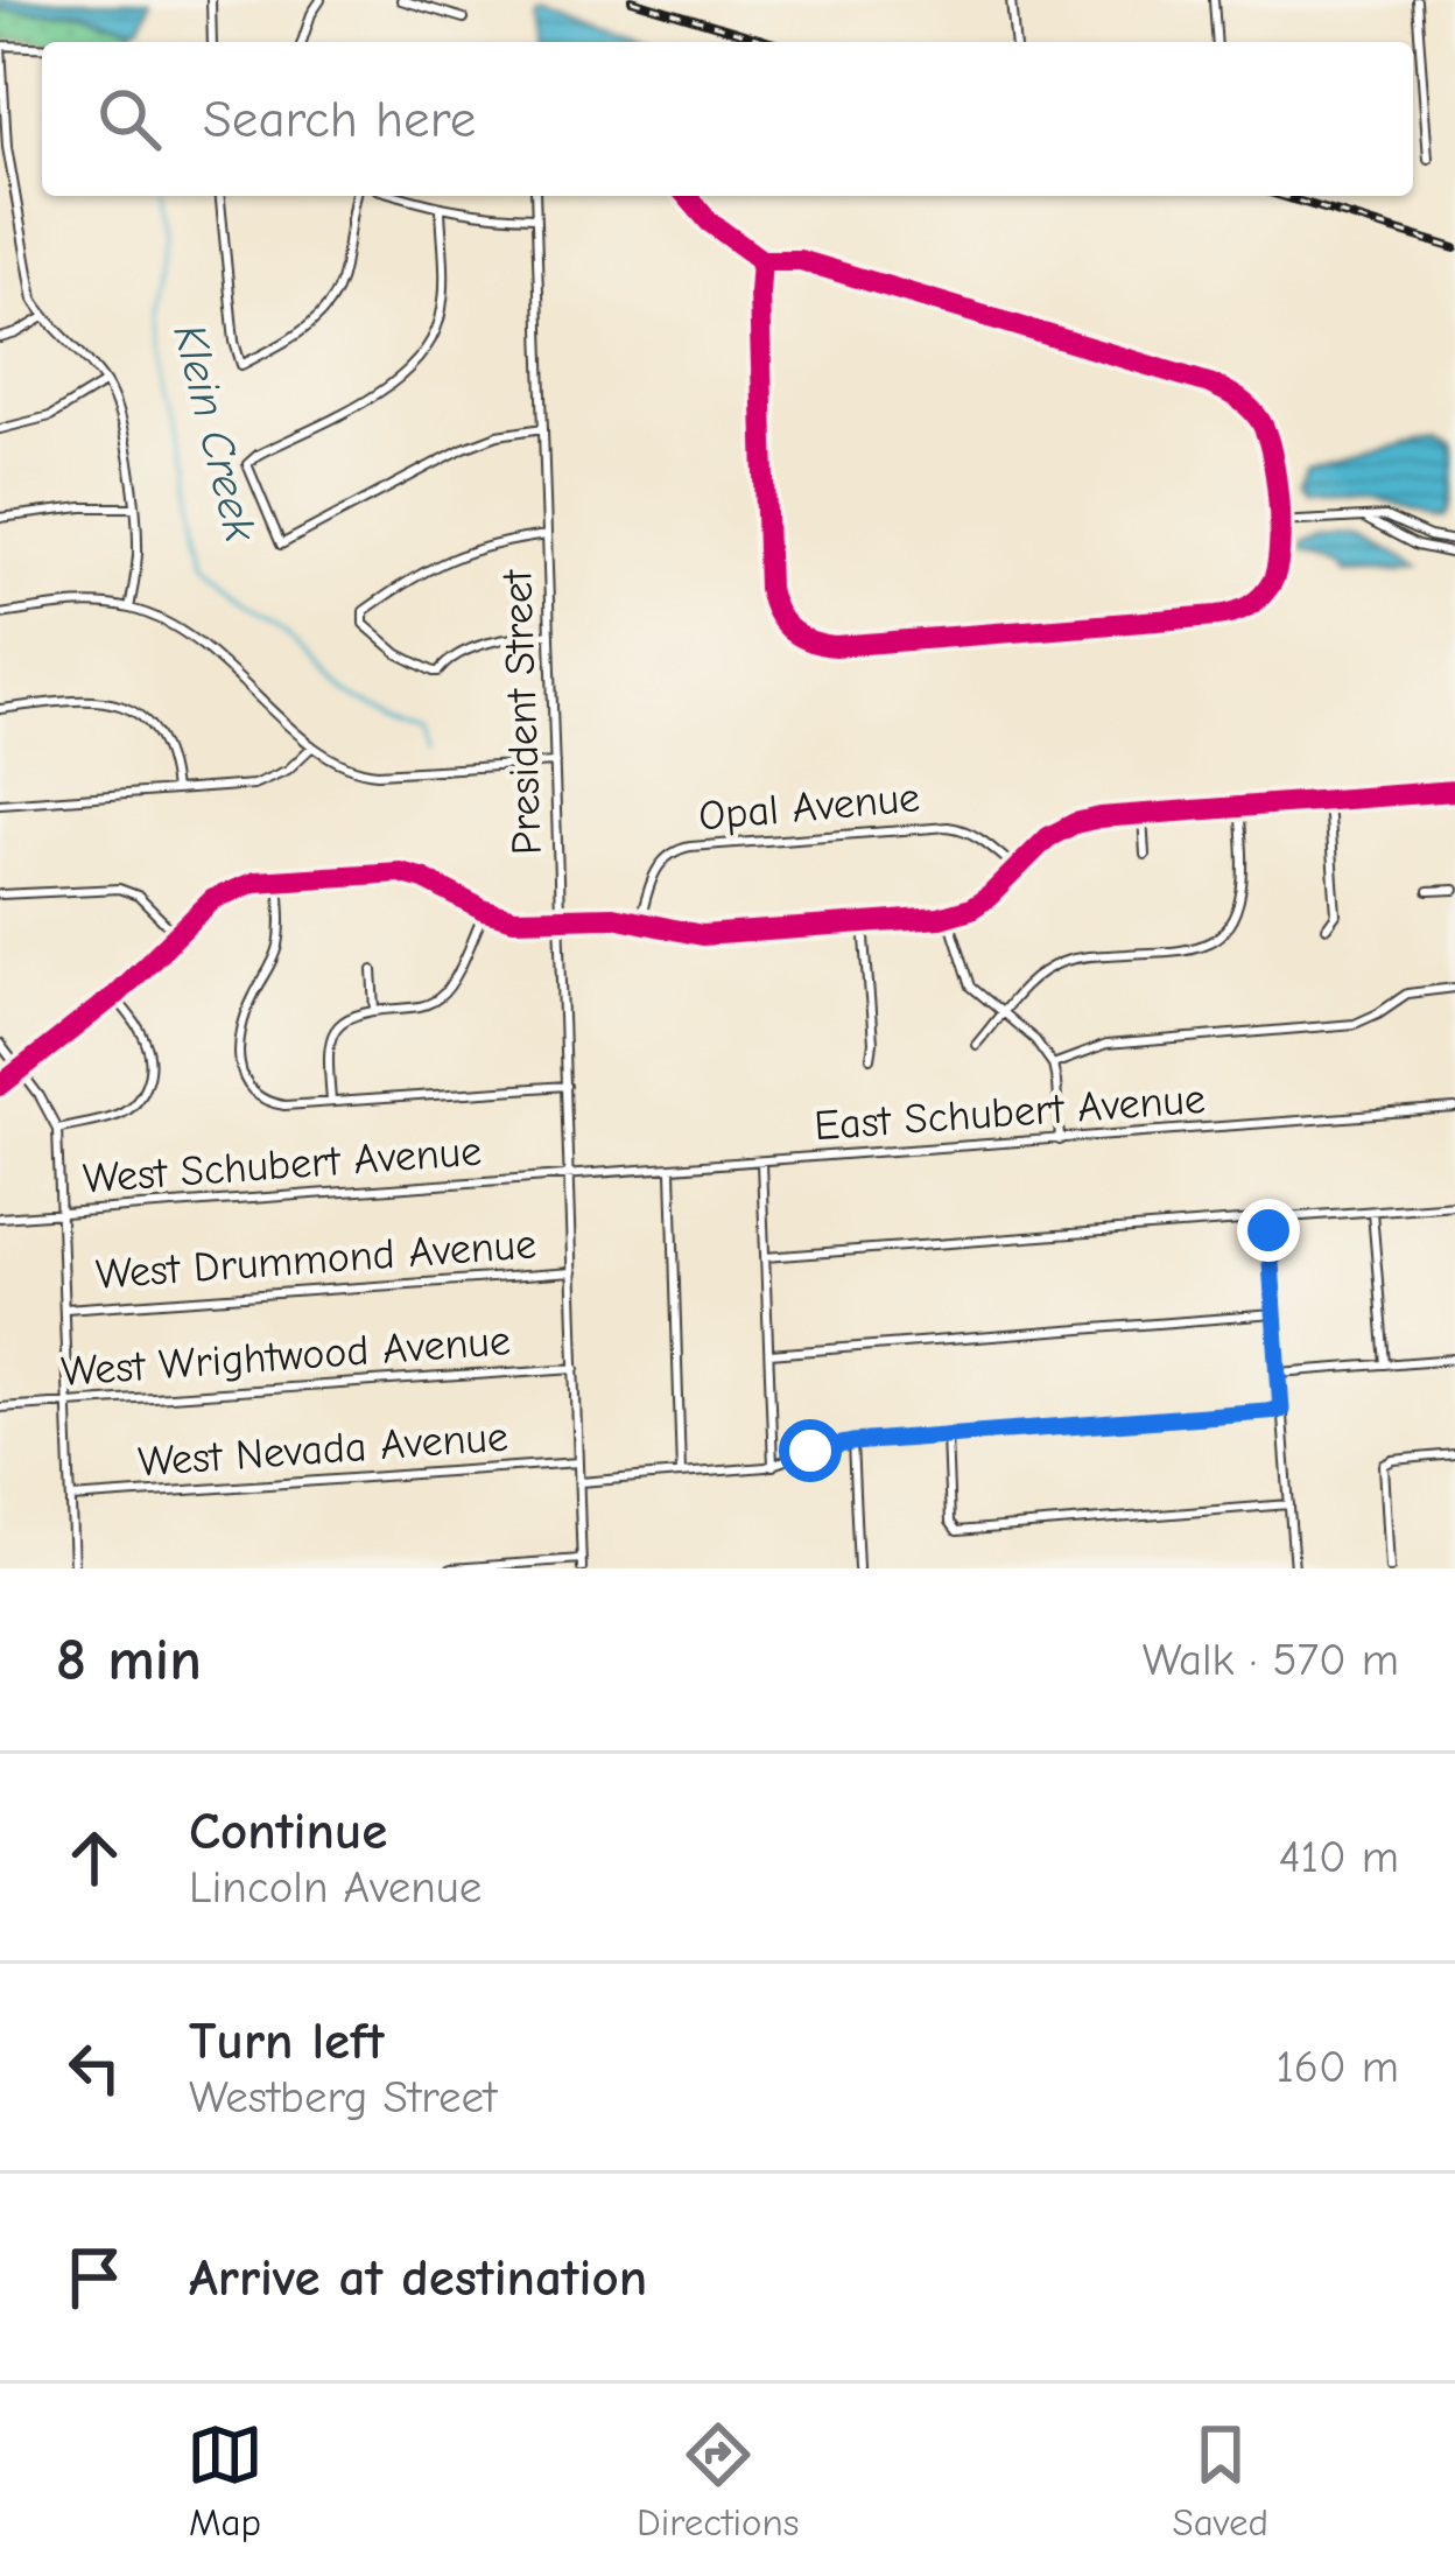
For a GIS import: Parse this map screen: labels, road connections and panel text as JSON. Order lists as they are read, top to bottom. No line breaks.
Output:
{"streets":{"street":["President Street","Opal Avenue","East Schubert Avenue","West Schubert Avenue","West Drummond Avenue","West Wrightwood Avenue","West Nevada Avenue"]},"crossings":[["President Street","East Schubert Avenue"],["President Street","West Schubert Avenue"],["President Street","West Drummond Avenue"],["President Street","West Wrightwood Avenue"],["President Street","West Nevada Avenue"],["East Schubert Avenue","West Schubert Avenue"]],"water":["Klein Creek"],"page":{"search":"Search here","heading":["8 min","Walk · 570 m"],"list":[["Continue","Lincoln Avenue","410 m"],["Turn left","Westberg Street","160 m"],"Arrive at destination"],"nav":["Map","Directions","Saved"]}}
